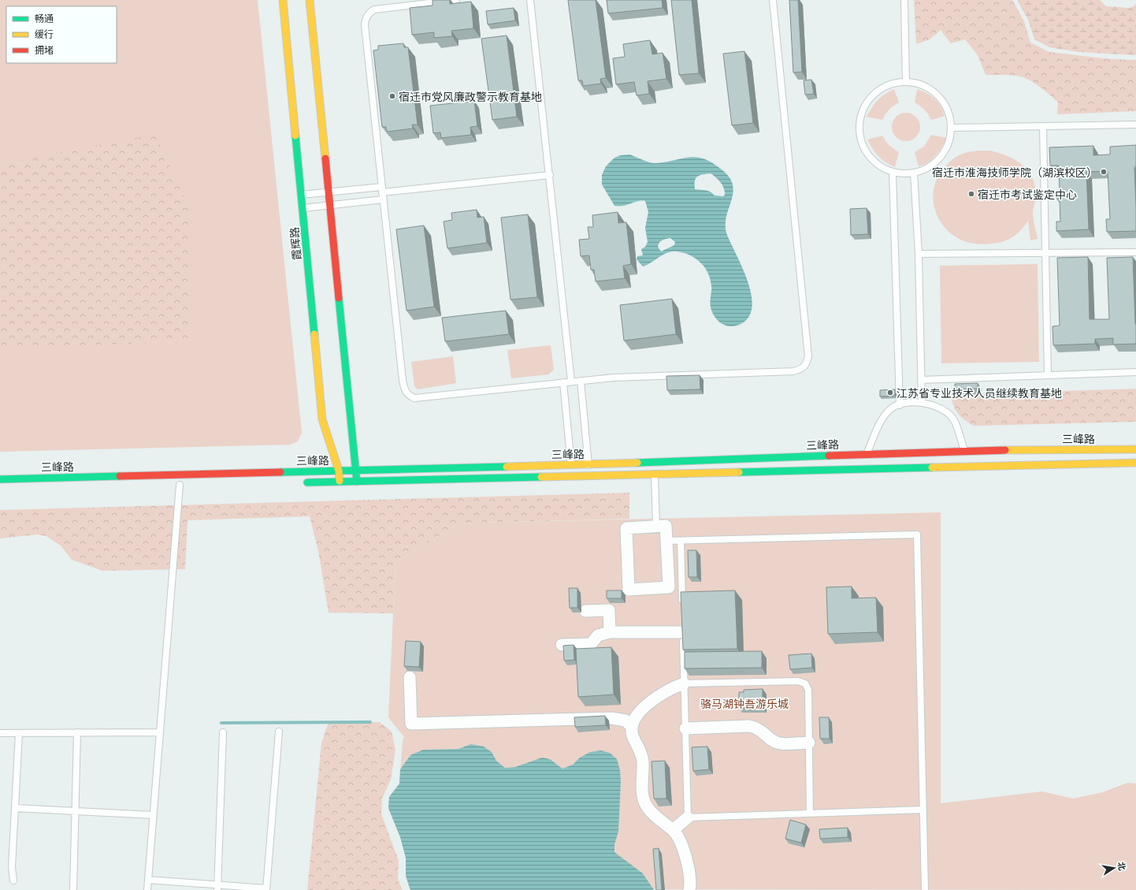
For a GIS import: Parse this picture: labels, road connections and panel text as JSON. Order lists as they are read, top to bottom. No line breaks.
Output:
{"streets":{"main road":["霞辉路","三峰路"]},"crossings":[["霞辉路","三峰路"]],"parks":["骆马湖钟吾游乐城"],"places":["宿迁市党风廉政警示教育基地","宿迁市淮海技师学院（湖滨校区）","宿迁市考试鉴定中心","江苏省专业技术人员继续教育基地"],"legend":["畅通","缓行","拥堵"],"north":"right"}
